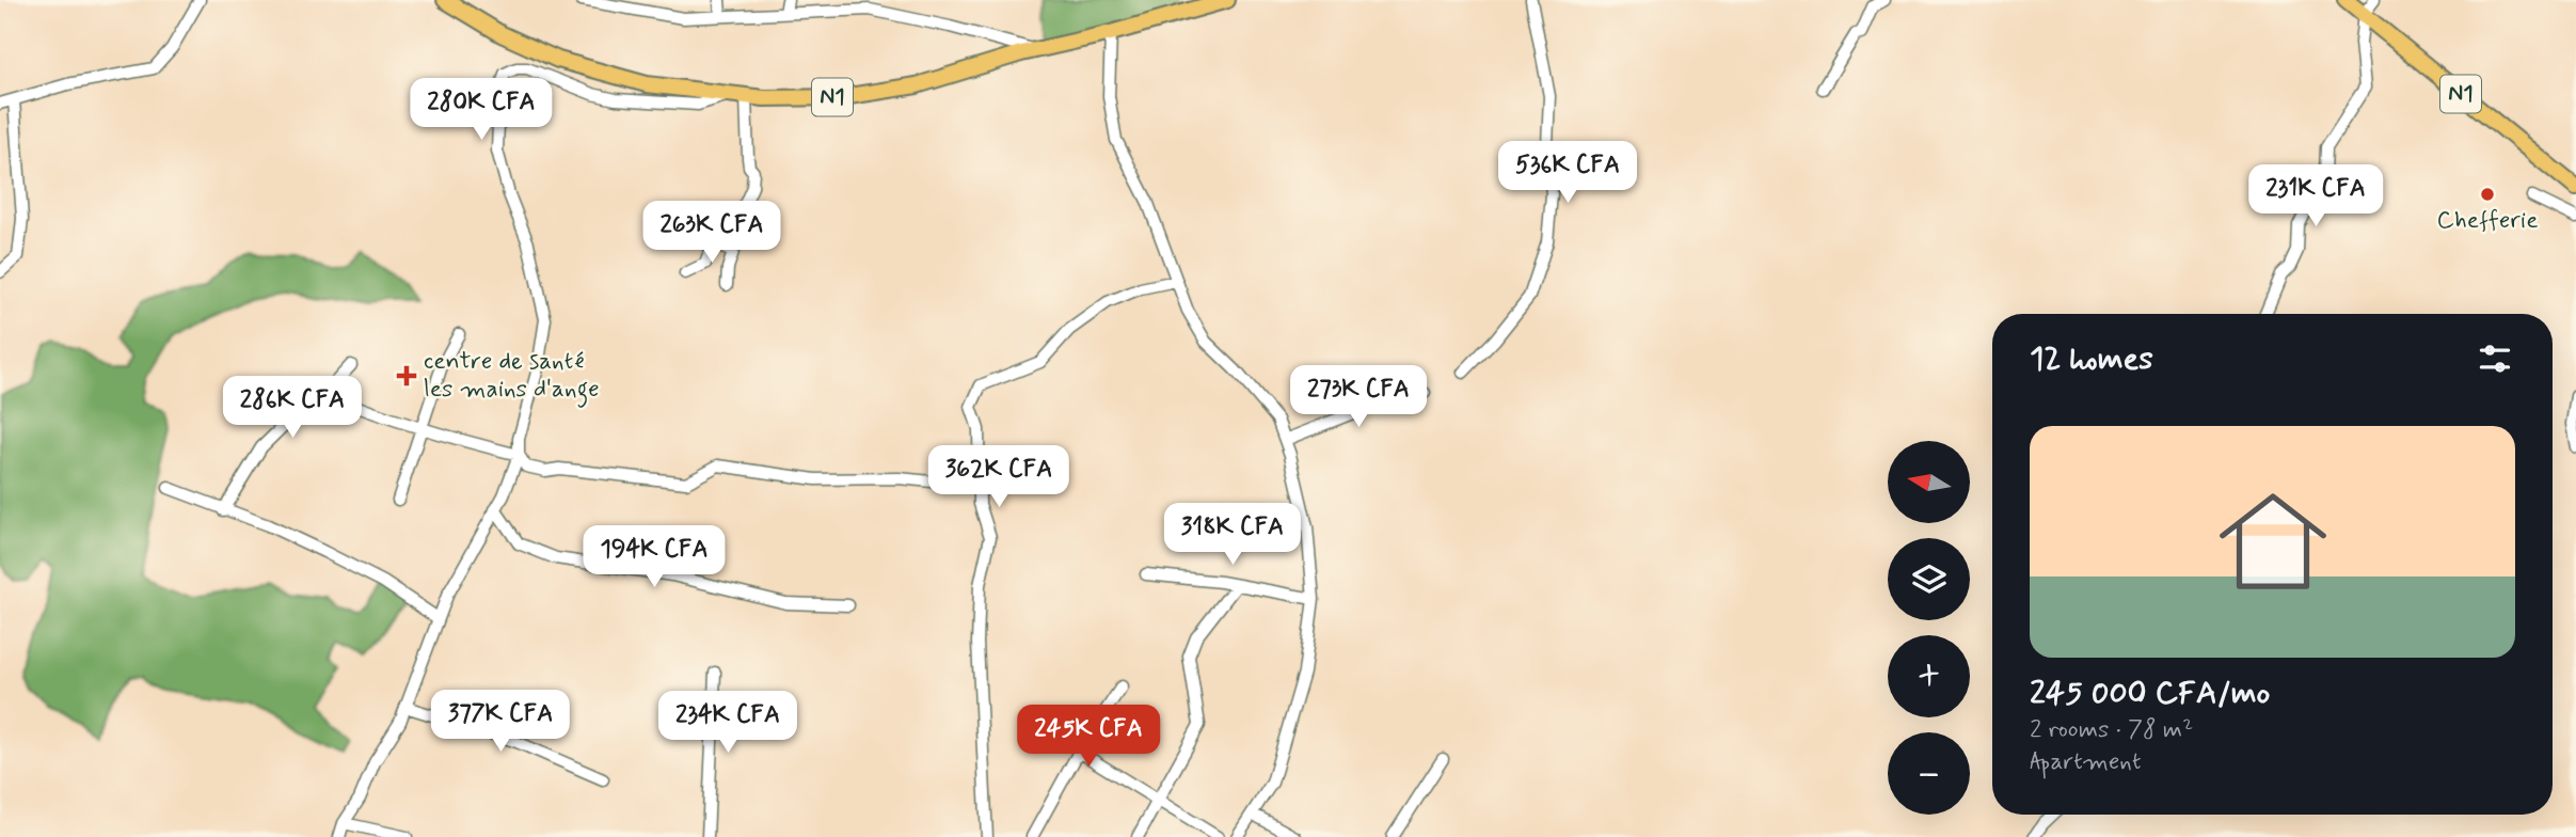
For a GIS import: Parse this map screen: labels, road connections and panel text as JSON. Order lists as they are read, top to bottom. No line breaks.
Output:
{"streets":{"highway":["N1"]},"places":{"other":["Chefferie"],"health":["centre de santé les mains d'ange"]},"north":"left","page":{"price":["280K CFA","536K CFA","231K CFA","263K CFA","273K CFA","286K CFA","362K CFA","318K CFA","194K CFA","377K CFA","234K CFA","245K CFA"],"heading":"12 homes","list":[{"name":"245 000 CFA/mo","note":"2 rooms · 78 m² · Apartment"}],"map_buttons":["+","−"]}}
